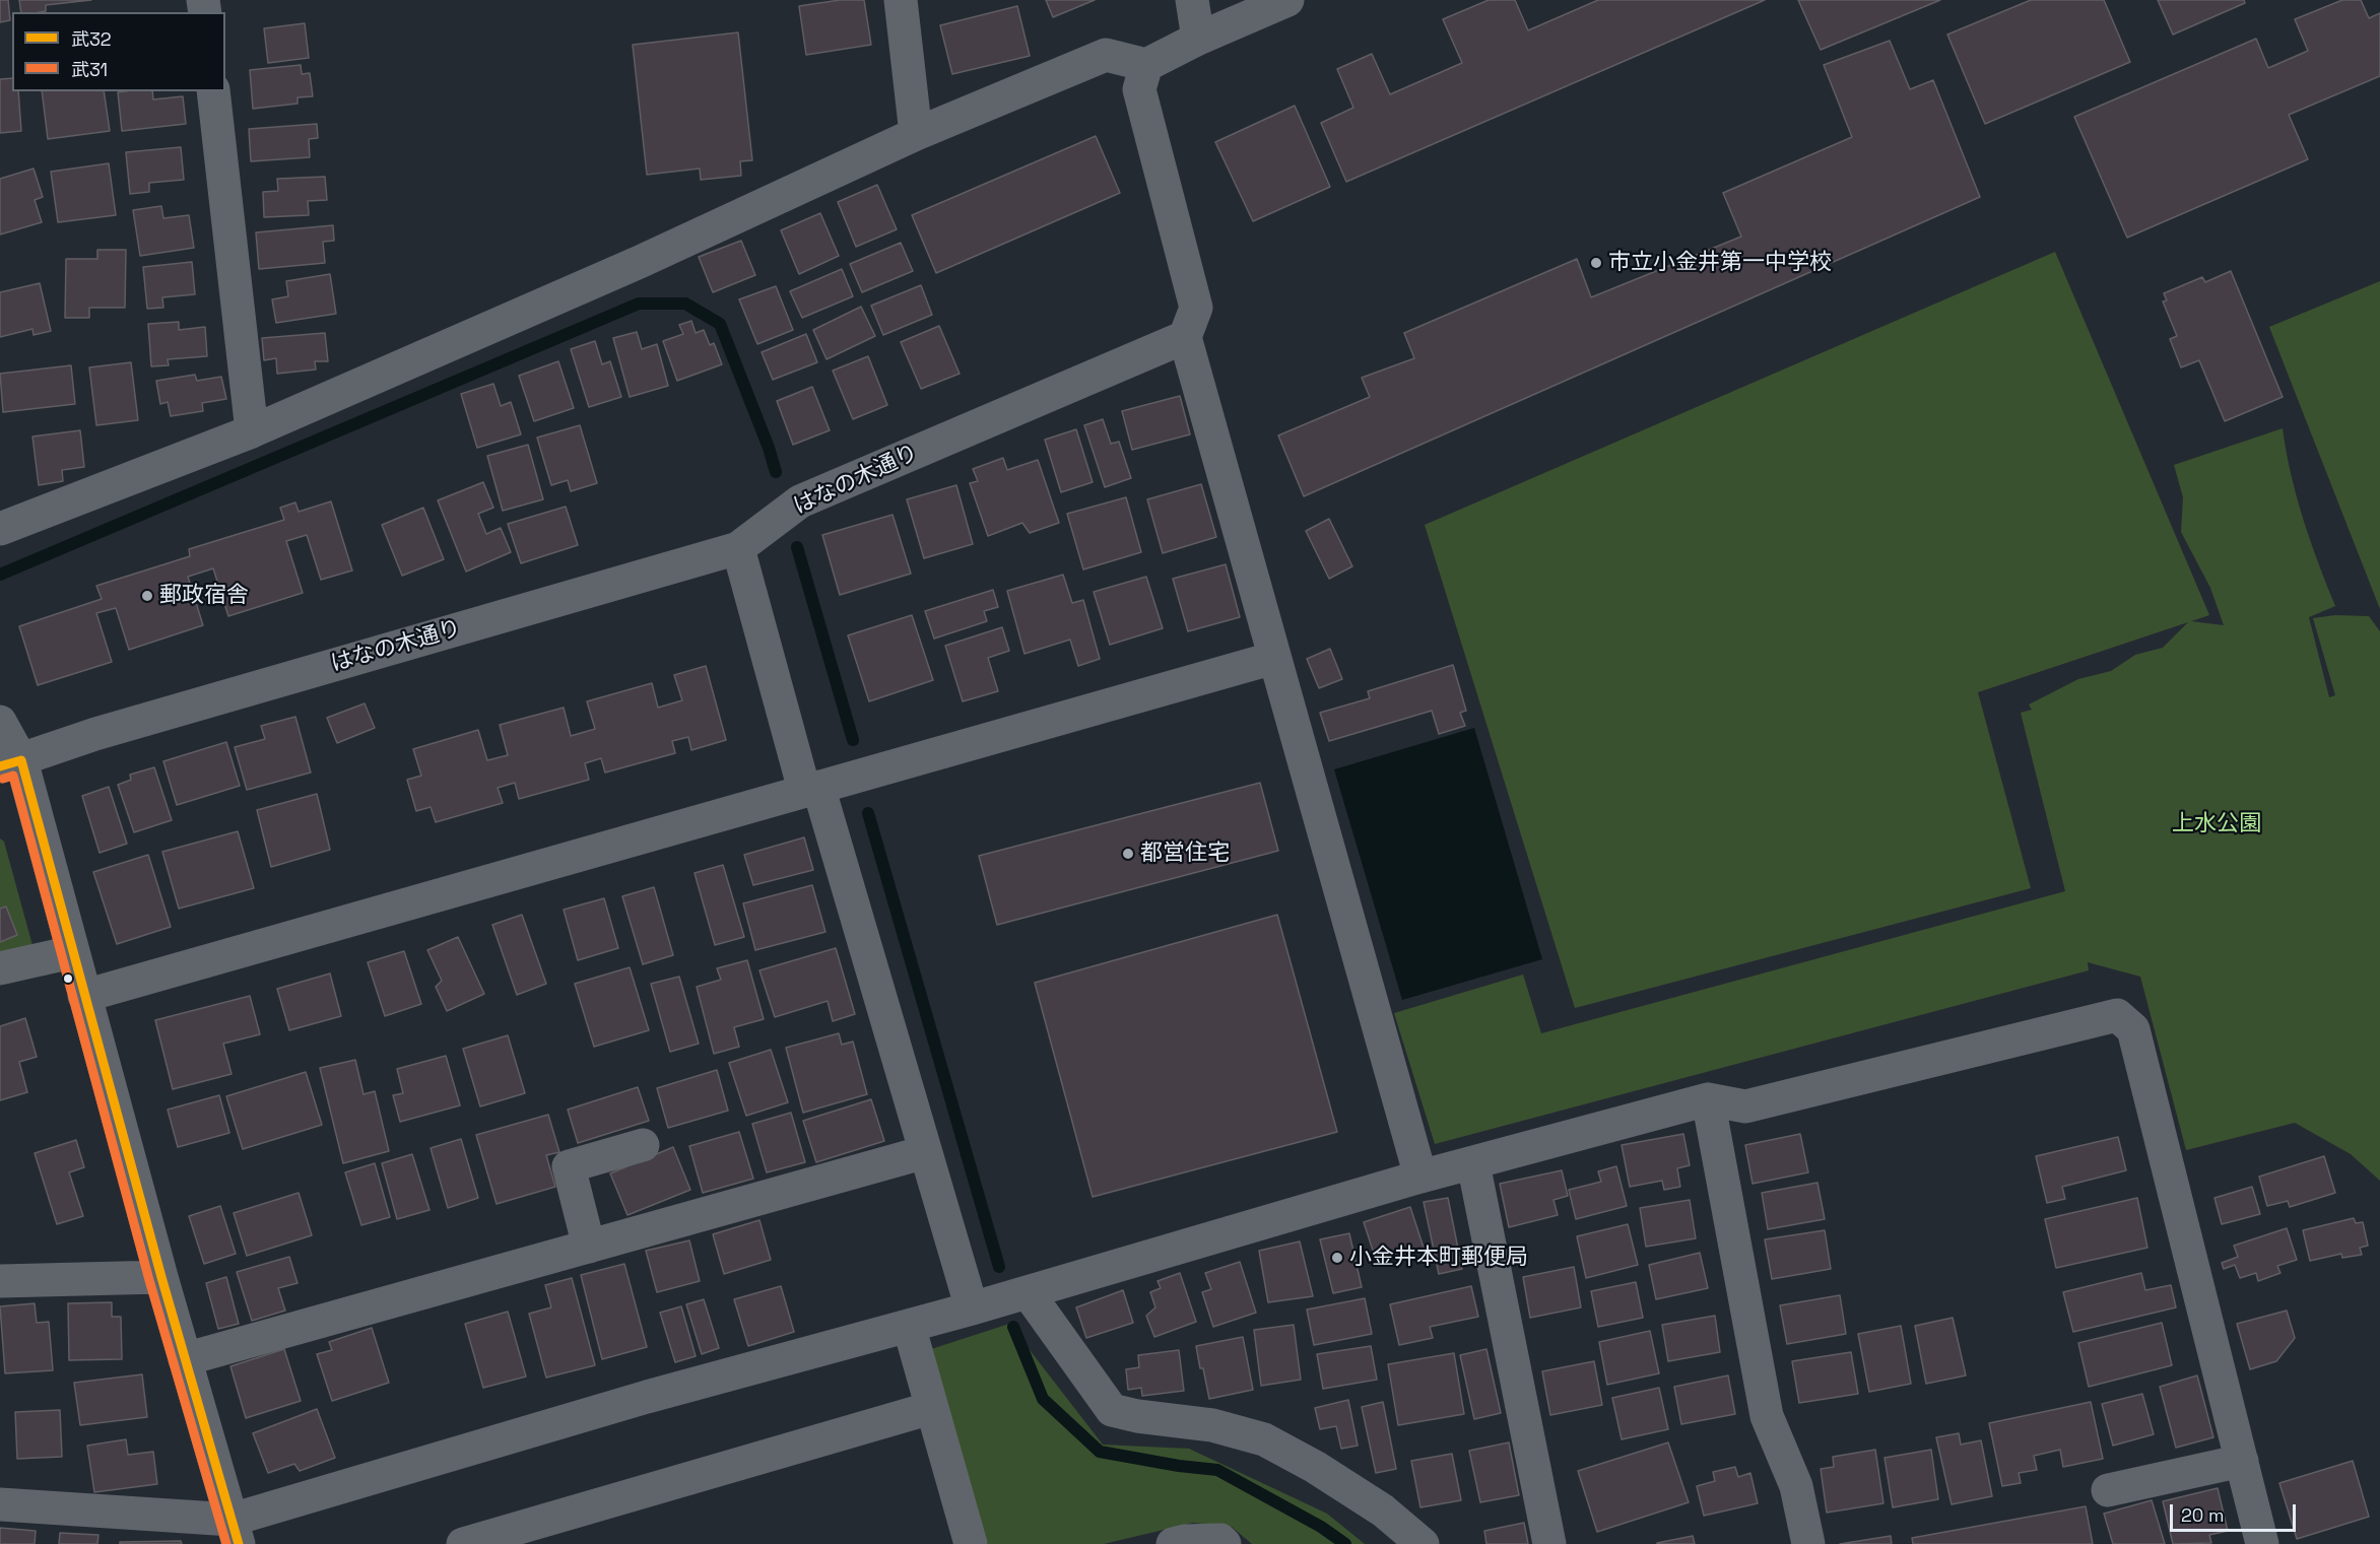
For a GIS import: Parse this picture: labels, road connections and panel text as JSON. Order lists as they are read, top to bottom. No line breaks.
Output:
{"streets":{"street":["はなの木通り"]},"parks":["上水公園"],"places":["市立小金井第一中学校","郵政宿舎","都営住宅","小金井本町郵便局"],"lines":["transit line 武32","transit line 武31"],"legend":["武32","武31"],"scale_bar":"20 m"}
